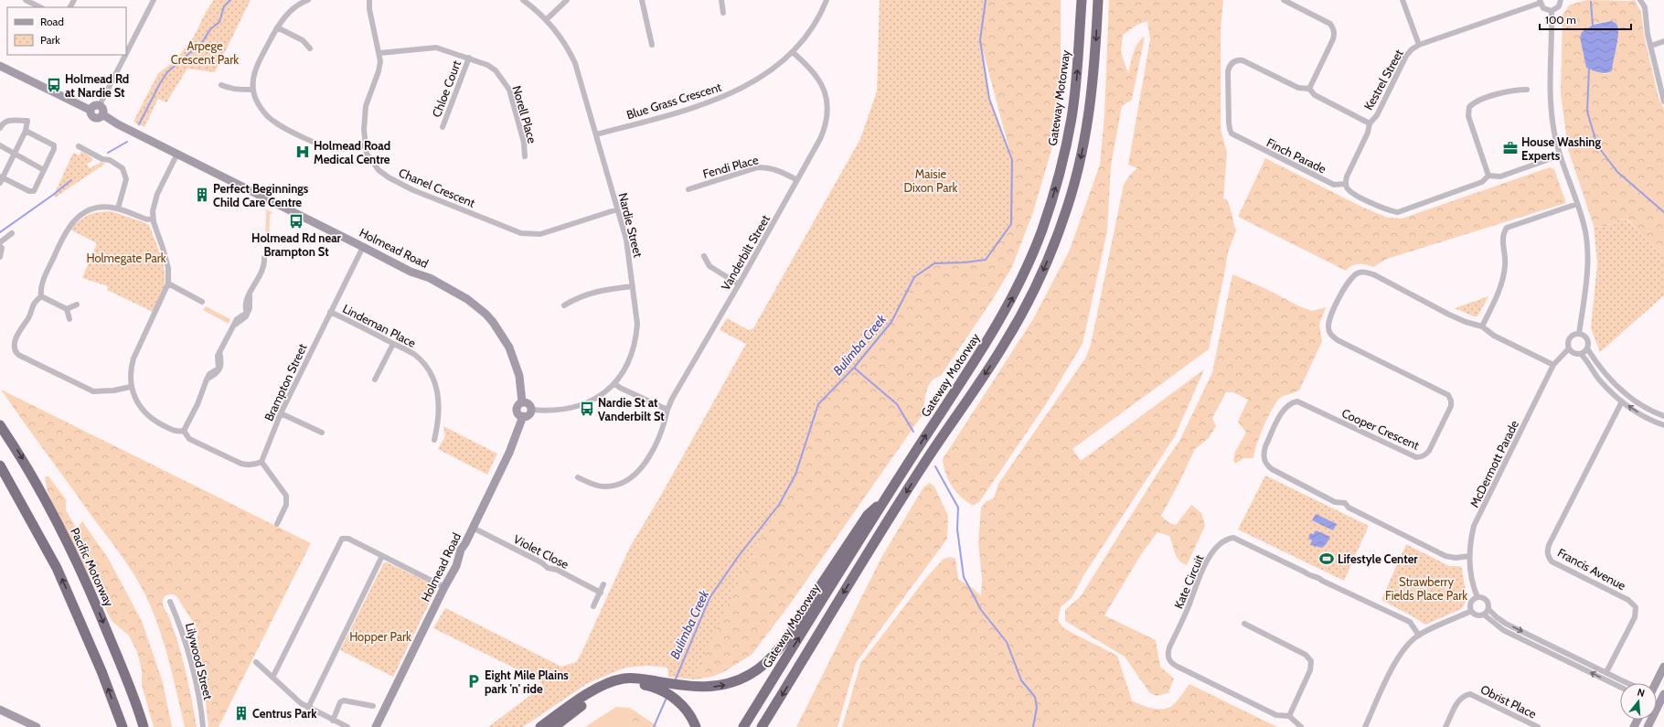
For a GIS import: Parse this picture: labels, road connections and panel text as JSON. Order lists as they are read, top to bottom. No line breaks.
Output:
{"streets":{"highway":["Gateway Motorway","Pacific Motorway"],"street":["Kestrel Street","Chloe Court","Blue Grass Crescent","Norell Place","Finch Parade","Fendi Place","Chanel Crescent","Nardie Street","Holmead Road","Vanderbilt Street","Lindeman Place","Brampton Street","Cooper Crescent","McDermott Parade","Violet Close","Francis Avenue","Kate Circuit","Lilywood Street","Obrist Place"]},"crossings":[["Kestrel Street","Finch Parade"],["Chloe Court","Norell Place"],["Blue Grass Crescent","Nardie Street"],["Blue Grass Crescent","Vanderbilt Street"],["Norell Place","Chanel Crescent"],["Fendi Place","Vanderbilt Street"],["Chanel Crescent","Nardie Street"],["Nardie Street","Holmead Road"],["Holmead Road","Brampton Street"],["Holmead Road","Violet Close"],["Lindeman Place","Brampton Street"],["Cooper Crescent","McDermott Parade"]],"water":["Bulimba Creek"],"parks":["Arpege Crescent Park","Maisie Dixon Park","Holmegate Park","Strawberry Fields Place Park","Hopper Park"],"places":{"bus stop":["Holmead Rd at Nardie St","Holmead Rd near Brampton St","Nardie St at Vanderbilt St"],"office":["House Washing Experts"],"hospital":["Holmead Road Medical Centre"],"building":["Perfect Beginnings Child Care Centre","Centrus Park"],"sports":["Lifestyle Center"],"parking":["Eight Mile Plains park 'n' ride"]},"legend":["Road","Park"],"scale_bar":"100 m","north":"top"}
